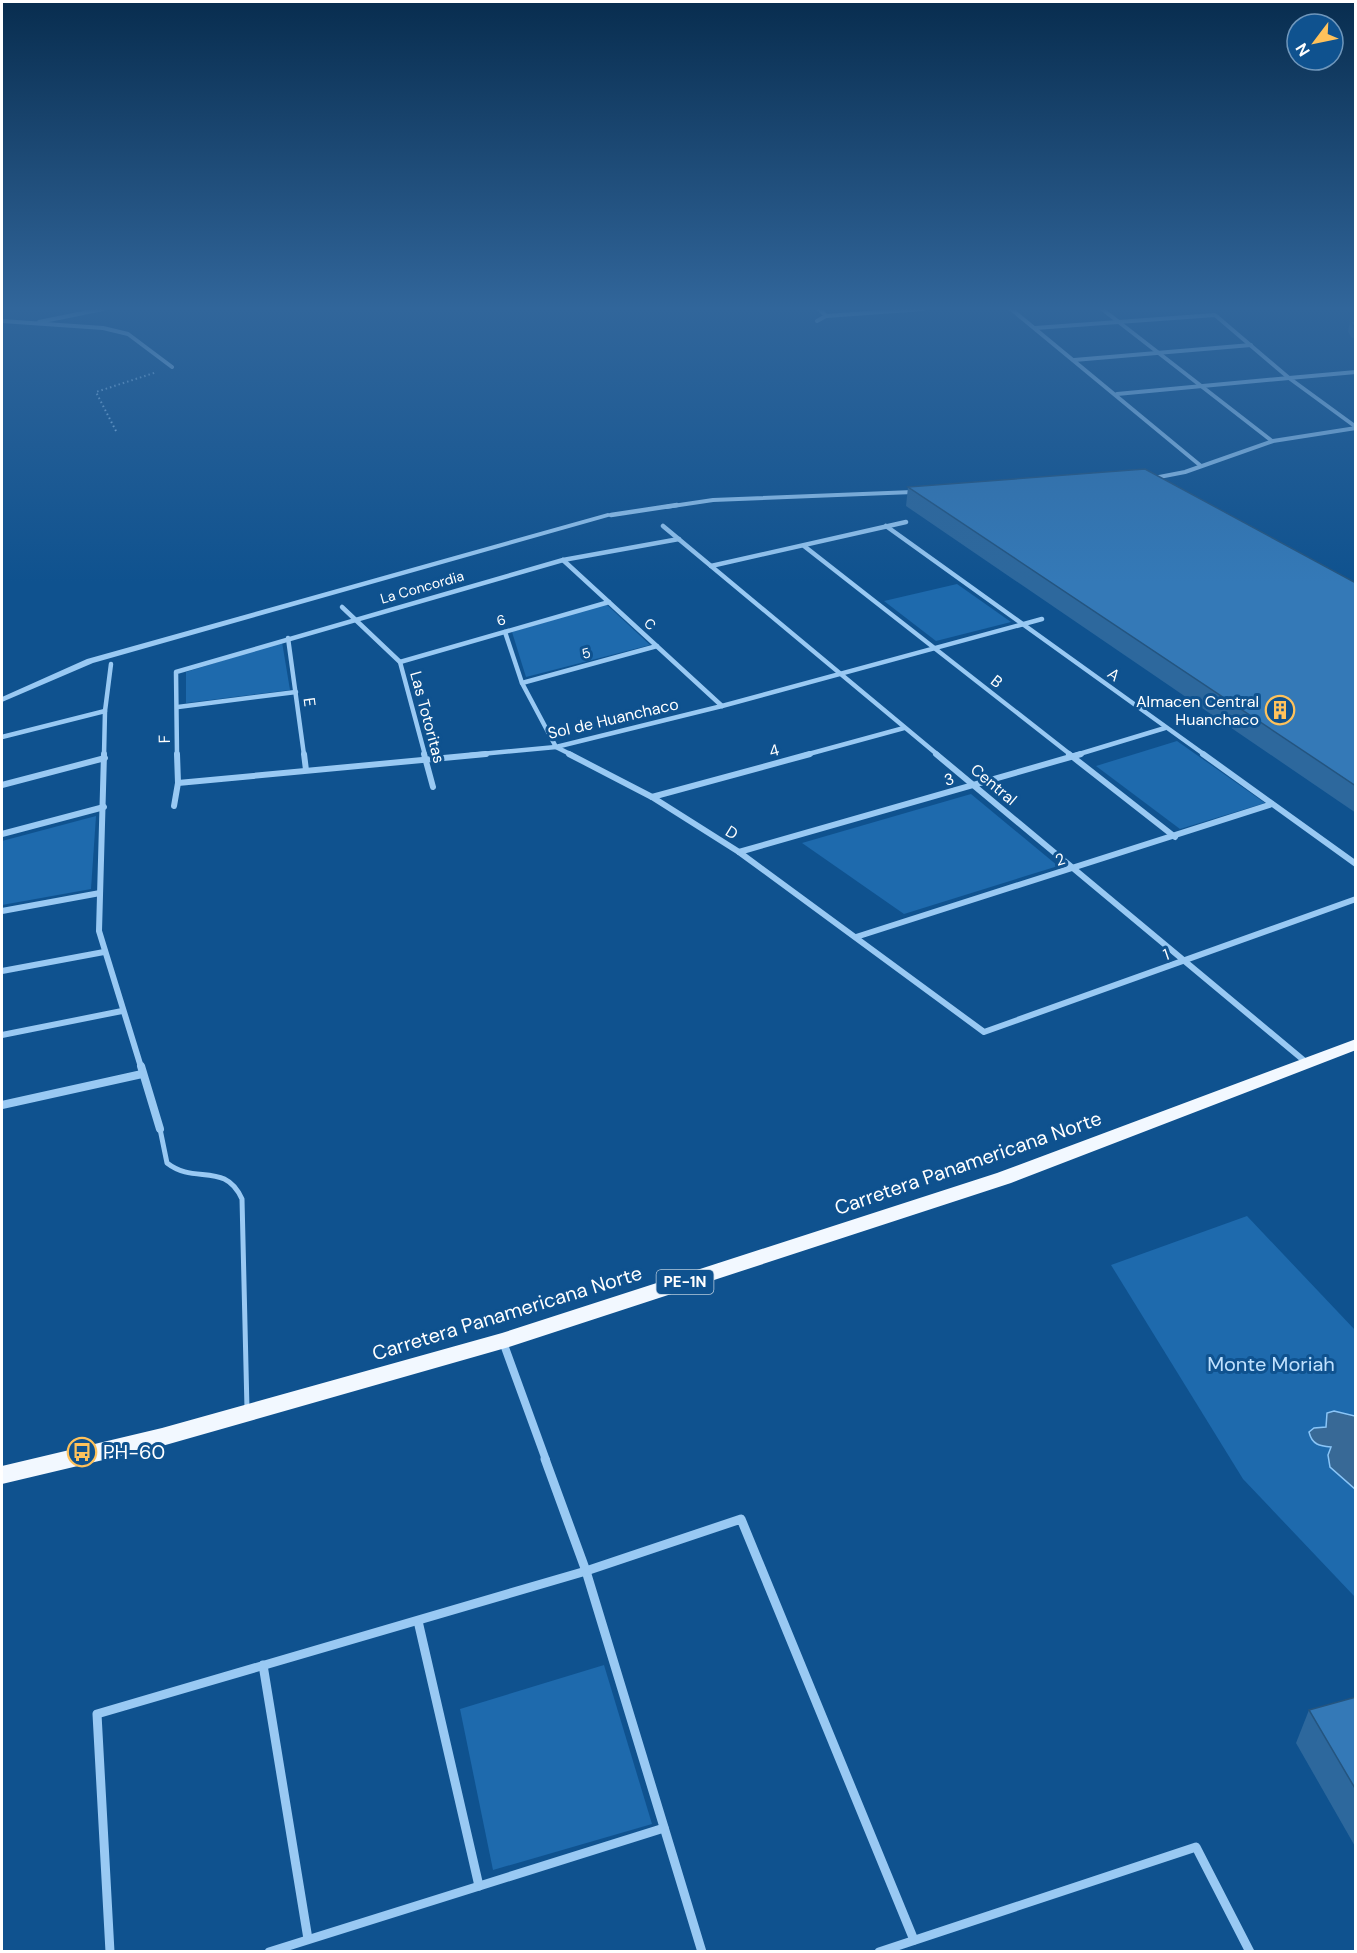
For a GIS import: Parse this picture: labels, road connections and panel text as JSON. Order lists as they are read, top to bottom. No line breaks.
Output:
{"streets":{"highway":["Carretera Panamericana Norte","PE-1N"],"street":["La Concordia","6","C","5","A","B","E","Las Totoritas","Sol de Huanchaco","F","4","3","Central","D","2","1"]},"crossings":[["La Concordia","C"],["La Concordia","E"],["La Concordia","Las Totoritas"],["La Concordia","F"],["La Concordia","Central"],["6","C"],["6","Las Totoritas"],["C","5"],["C","Sol de Huanchaco"],["A","Sol de Huanchaco"],["A","3"],["A","2"],["B","Sol de Huanchaco"],["B","3"],["B","2"],["E","Sol de Huanchaco"],["Las Totoritas","Sol de Huanchaco"],["Sol de Huanchaco","F"],["Sol de Huanchaco","Central"],["Sol de Huanchaco","D"],["4","Central"],["4","D"],["3","Central"],["3","D"],["Central","2"],["Central","1"],["Central","Carretera Panamericana Norte"],["D","2"],["D","1"]],"parks":["Monte Moriah"],"places":{"building":["Almacen Central Huanchaco"],"bus stop":["PH-60"]},"north":"bottom left"}
